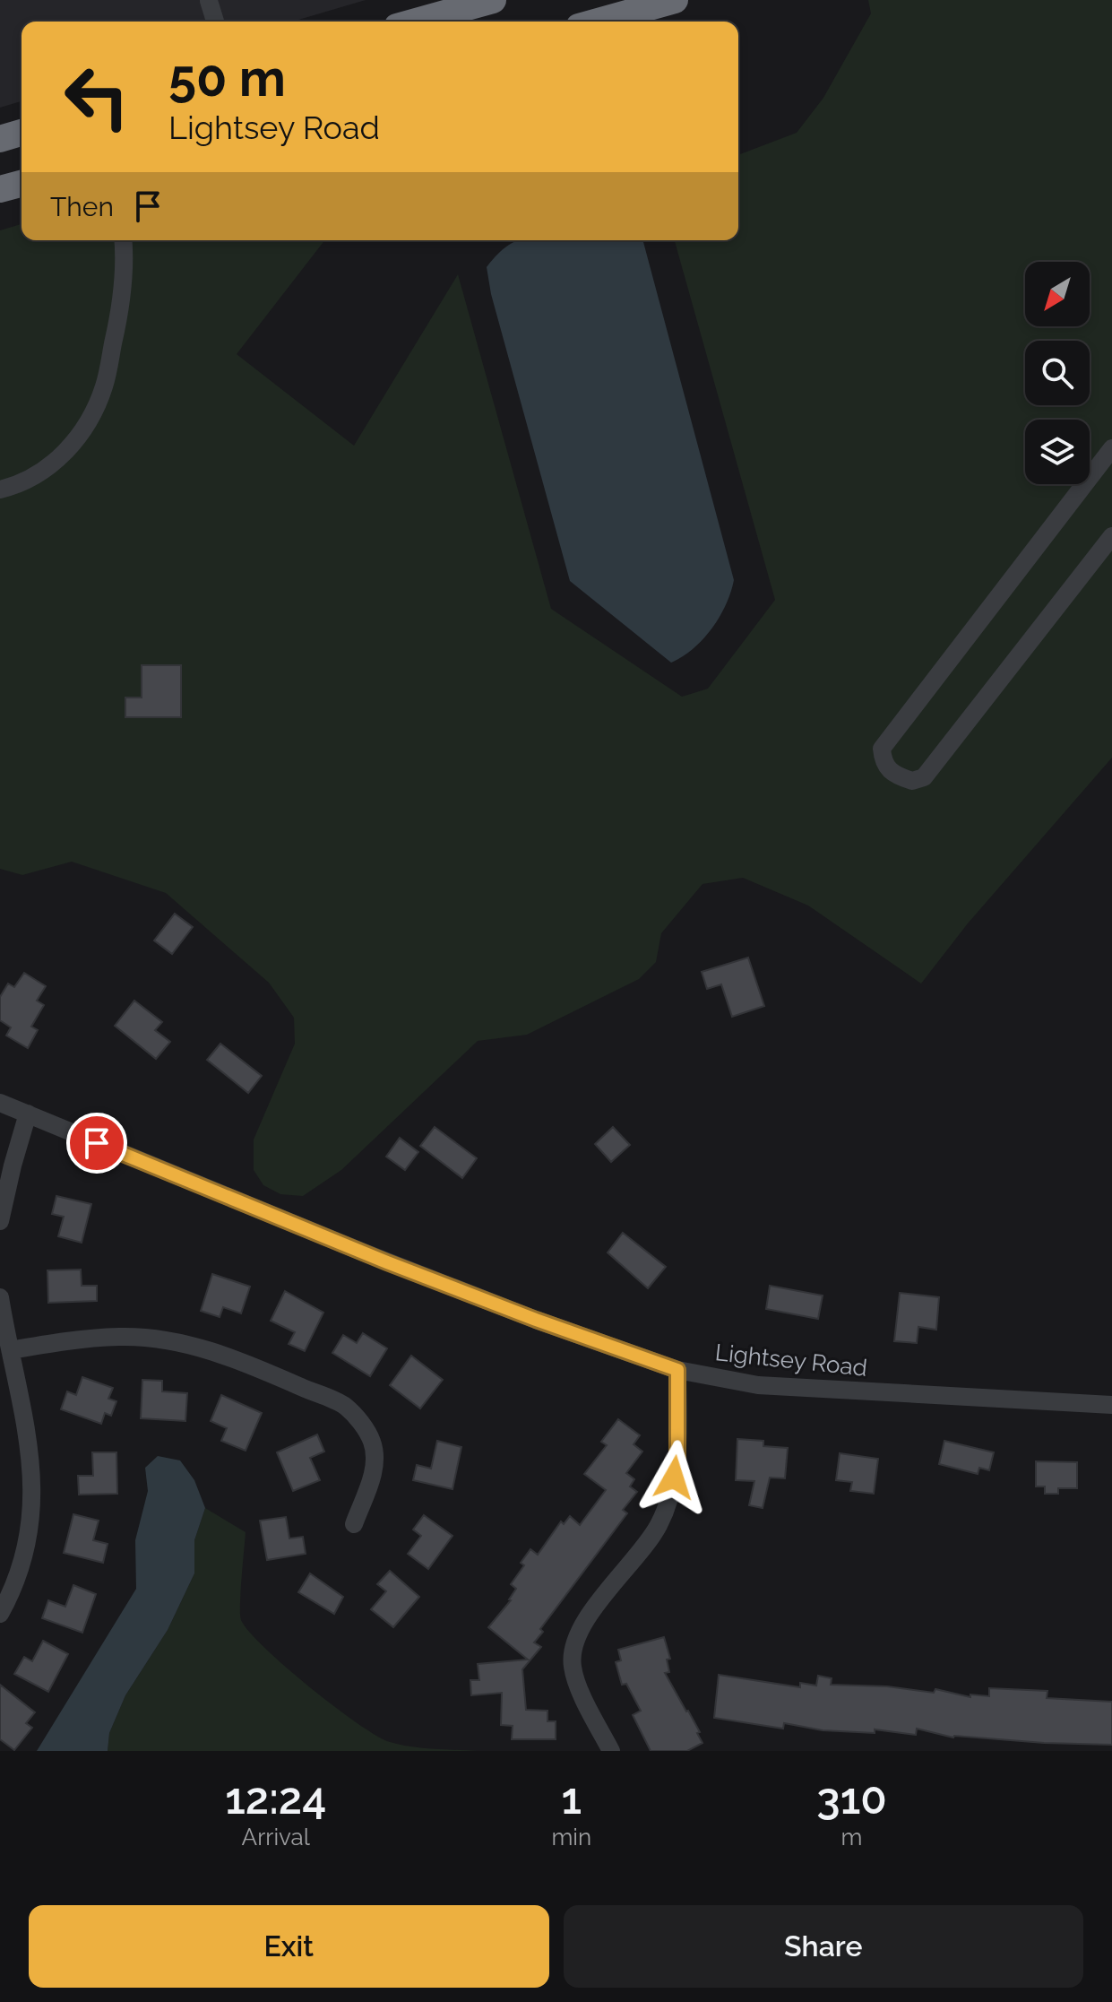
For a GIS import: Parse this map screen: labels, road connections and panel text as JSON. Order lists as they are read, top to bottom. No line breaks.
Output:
{"streets":{"street":["Lightsey Road"]},"north":"bottom left","page":{"turn":["50 m","Lightsey Road"],"then":"Then","eta":["12:24","Arrival","1","min","310","m"],"buttons":["Exit","Share"]}}
